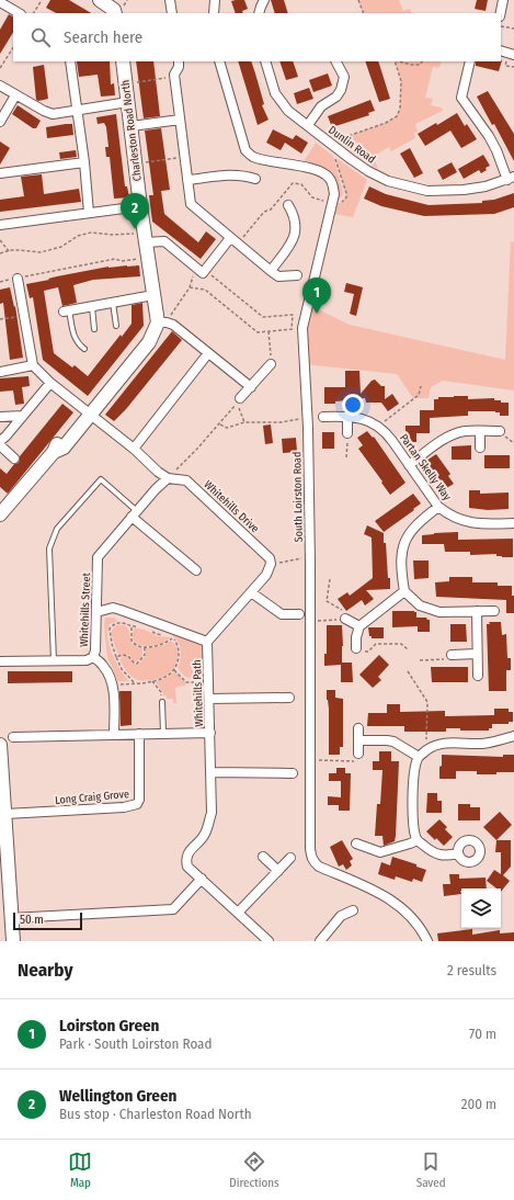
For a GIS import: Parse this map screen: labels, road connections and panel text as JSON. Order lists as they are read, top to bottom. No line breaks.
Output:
{"streets":{"street":["Charleston Road North","Dunlin Road","Partan Skelly Way","South Loirston Road","Whitehills Drive","Whitehills Street","Whitehills Path","Long Craig Grove"]},"crossings":[["Whitehills Drive","Whitehills Street"]],"scale_bar":"50 m","page":{"search":"Search here","pins":["2","1"],"scale":"50 m","heading":["Nearby","2 results"],"list":[{"mark":"1","name":"Loirston Green","note":"Park · South Loirston Road","value":"70 m"},{"mark":"2","name":"Wellington Green","note":"Bus stop · Charleston Road North","value":"200 m"}],"nav":["Map","Directions","Saved"]}}
